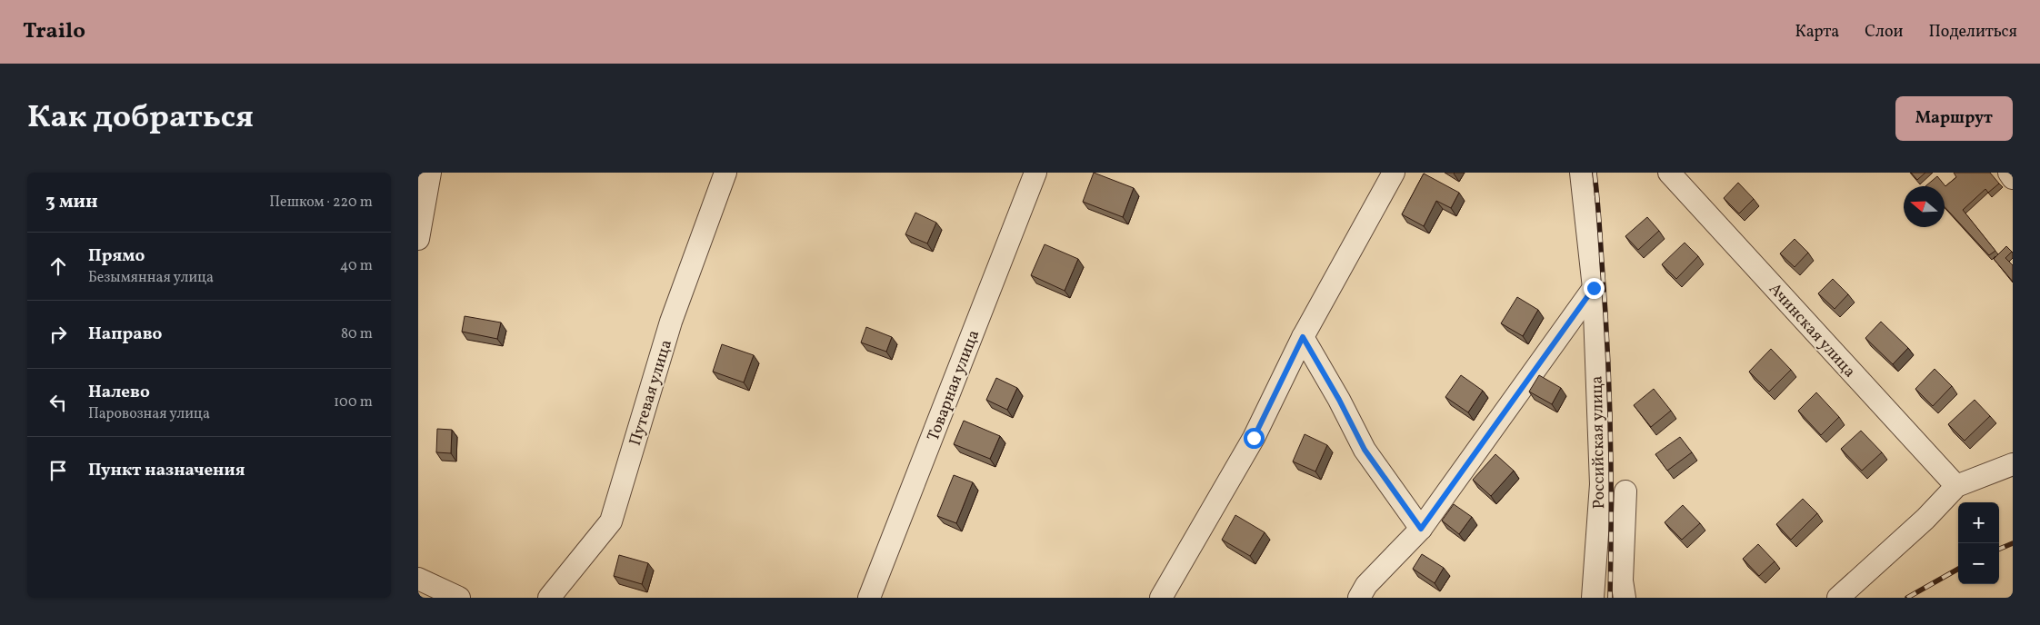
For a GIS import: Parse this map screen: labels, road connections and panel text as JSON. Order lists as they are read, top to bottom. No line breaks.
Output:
{"streets":{"street":["Ачинская улица","Товарная улица","Путевая улица","Российская улица"]},"north":"left","page":{"header":"Trailo","nav":["Карта","Слои","Поделиться"],"title":"Как добраться","buttons":"Маршрут","heading":["3 мин","Пешком · 220 m"],"list":[["Прямо","Безымянная улица","40 m"],["Направо","80 m"],["Налево","Паровозная улица","100 m"],"Пункт назначения"],"map_buttons":["+","−"]}}
